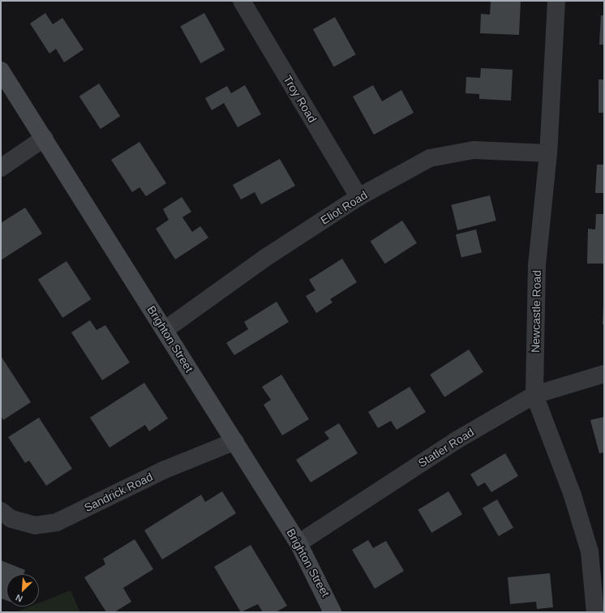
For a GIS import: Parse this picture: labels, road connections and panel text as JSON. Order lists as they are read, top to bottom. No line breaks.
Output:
{"streets":{"main road":["Brighton Street"],"street":["Troy Road","Eliot Road","Newcastle Road","Statler Road","Sandrick Road"]},"crossings":[["Troy Road","Eliot Road"],["Eliot Road","Newcastle Road"],["Eliot Road","Brighton Street"],["Newcastle Road","Statler Road"],["Brighton Street","Statler Road"],["Brighton Street","Sandrick Road"]],"north":"bottom left"}
